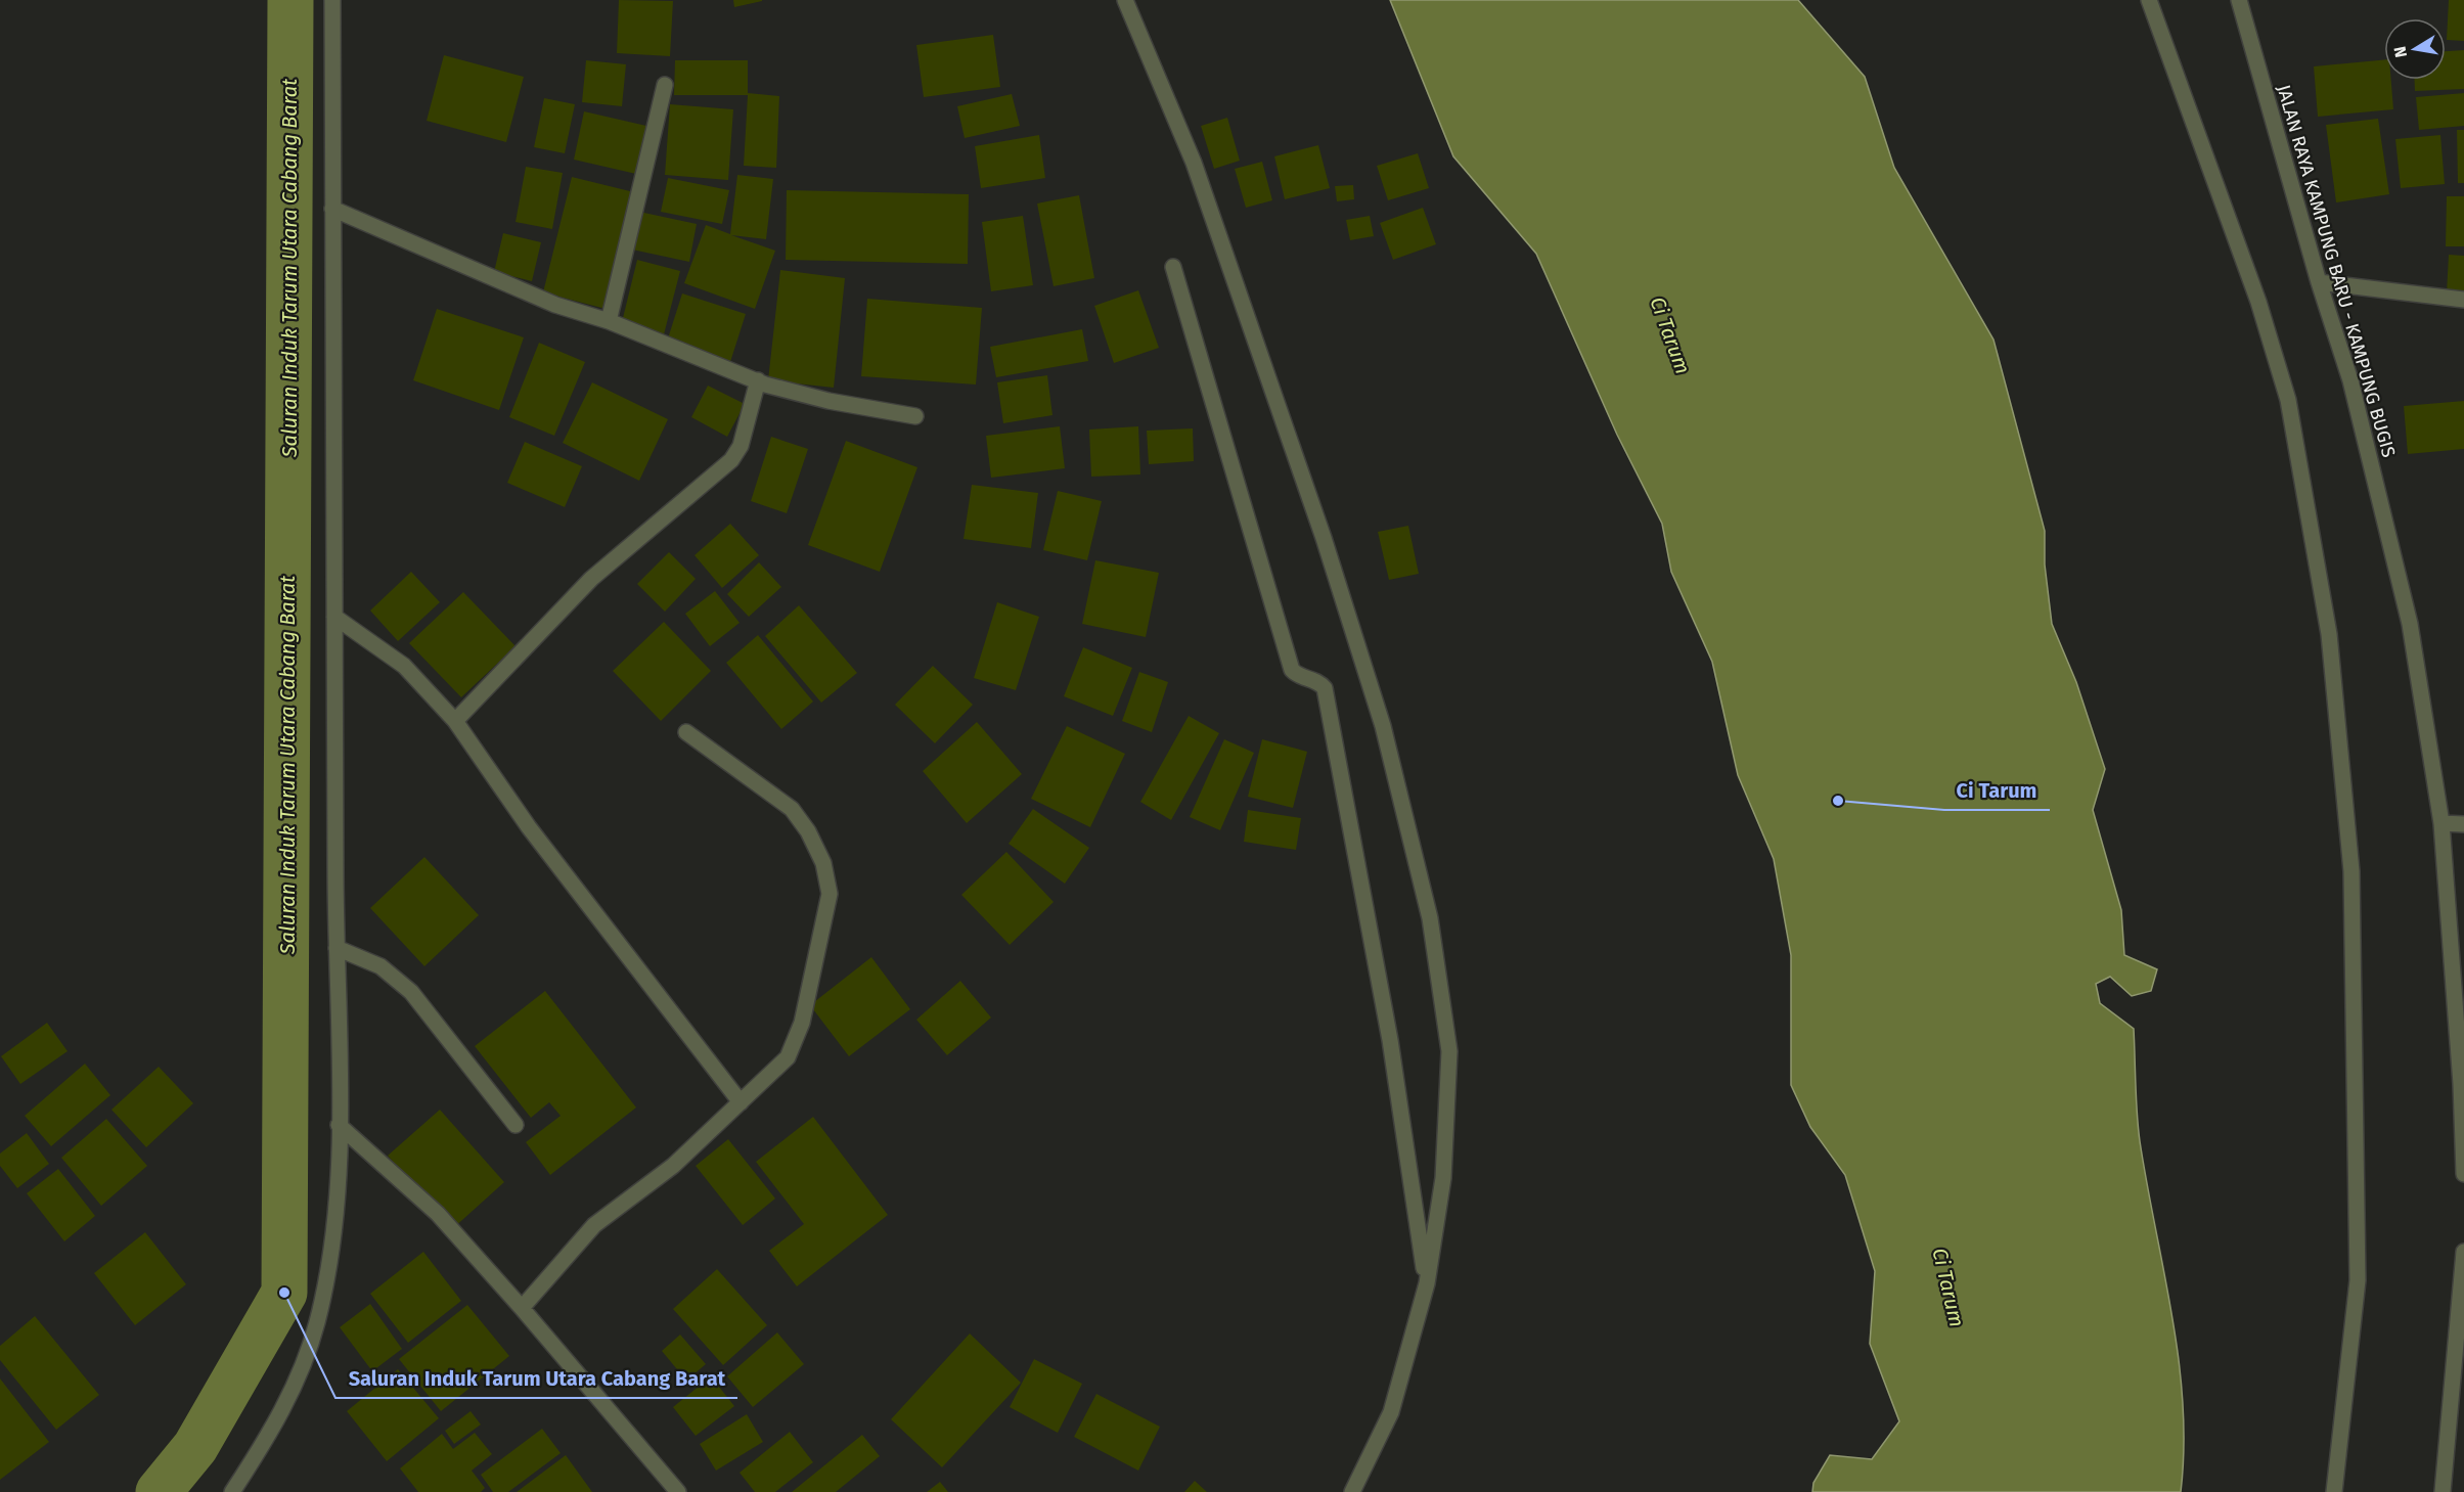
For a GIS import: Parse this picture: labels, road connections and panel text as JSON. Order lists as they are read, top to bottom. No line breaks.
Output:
{"streets":{"street":["JALAN RAYA KAMPUNG BARU - KAMPUNG BUGIS"]},"water":["Saluran Induk Tarum Utara Cabang Barat","Ci Tarum"],"places":["Ci Tarum","Saluran Induk Tarum Utara Cabang Barat"],"north":"left"}
